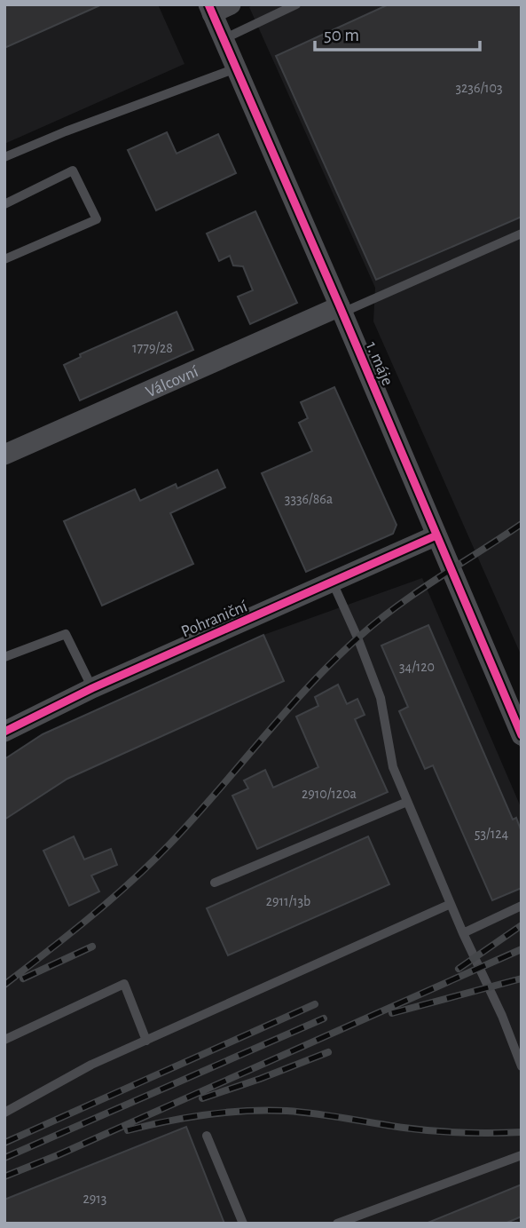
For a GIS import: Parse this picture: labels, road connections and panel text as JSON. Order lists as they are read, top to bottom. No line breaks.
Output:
{"streets":{"street":["1. máje","Válcovní","Pohraniční"]},"crossings":[["1. máje","Válcovní"],["1. máje","Pohraniční"]],"house_numbers":["3236/103","1779/28","3336/86a","34/120","2910/120a","53/124","2911/13b","2913"],"scale_bar":"50 m"}
